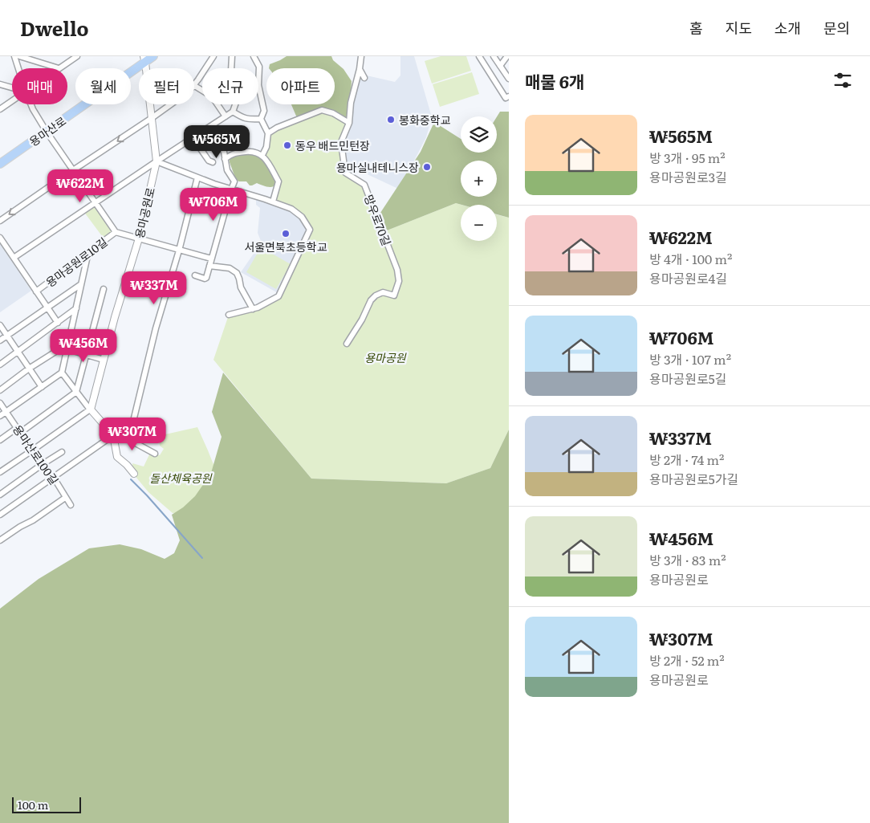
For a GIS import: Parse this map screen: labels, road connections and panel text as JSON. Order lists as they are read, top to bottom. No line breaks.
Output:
{"streets":{"main road":["용마산로"],"street":["용마공원로","망우로70길","용마공원로10길","용마산로100길"]},"crossings":[["용마산로","용마공원로"],["용마공원로","용마공원로10길"]],"parks":["용마공원","돌산체육공원"],"places":["봉화중학교","동우 배드민턴장","용마실내테니스장","서울면북초등학교"],"scale_bar":"100 m","page":{"header":"Dwello","nav":["홈","지도","소개","문의"],"heading":"매물 6개","chip":["매매","월세","필터","신규","아파트"],"list":[{"name":"₩565M","note":"방 3개 · 95 m² · 용마공원로3길"},{"name":"₩622M","note":"방 4개 · 100 m² · 용마공원로4길"},{"name":"₩706M","note":"방 3개 · 107 m² · 용마공원로5길"},{"name":"₩337M","note":"방 2개 · 74 m² · 용마공원로5가길"},{"name":"₩456M","note":"방 3개 · 83 m² · 용마공원로"},{"name":"₩307M","note":"방 2개 · 52 m² · 용마공원로"}],"map_buttons":["+","−"],"price":["₩565M","₩622M","₩706M","₩337M","₩456M","₩307M"],"scale":"100 m"}}
